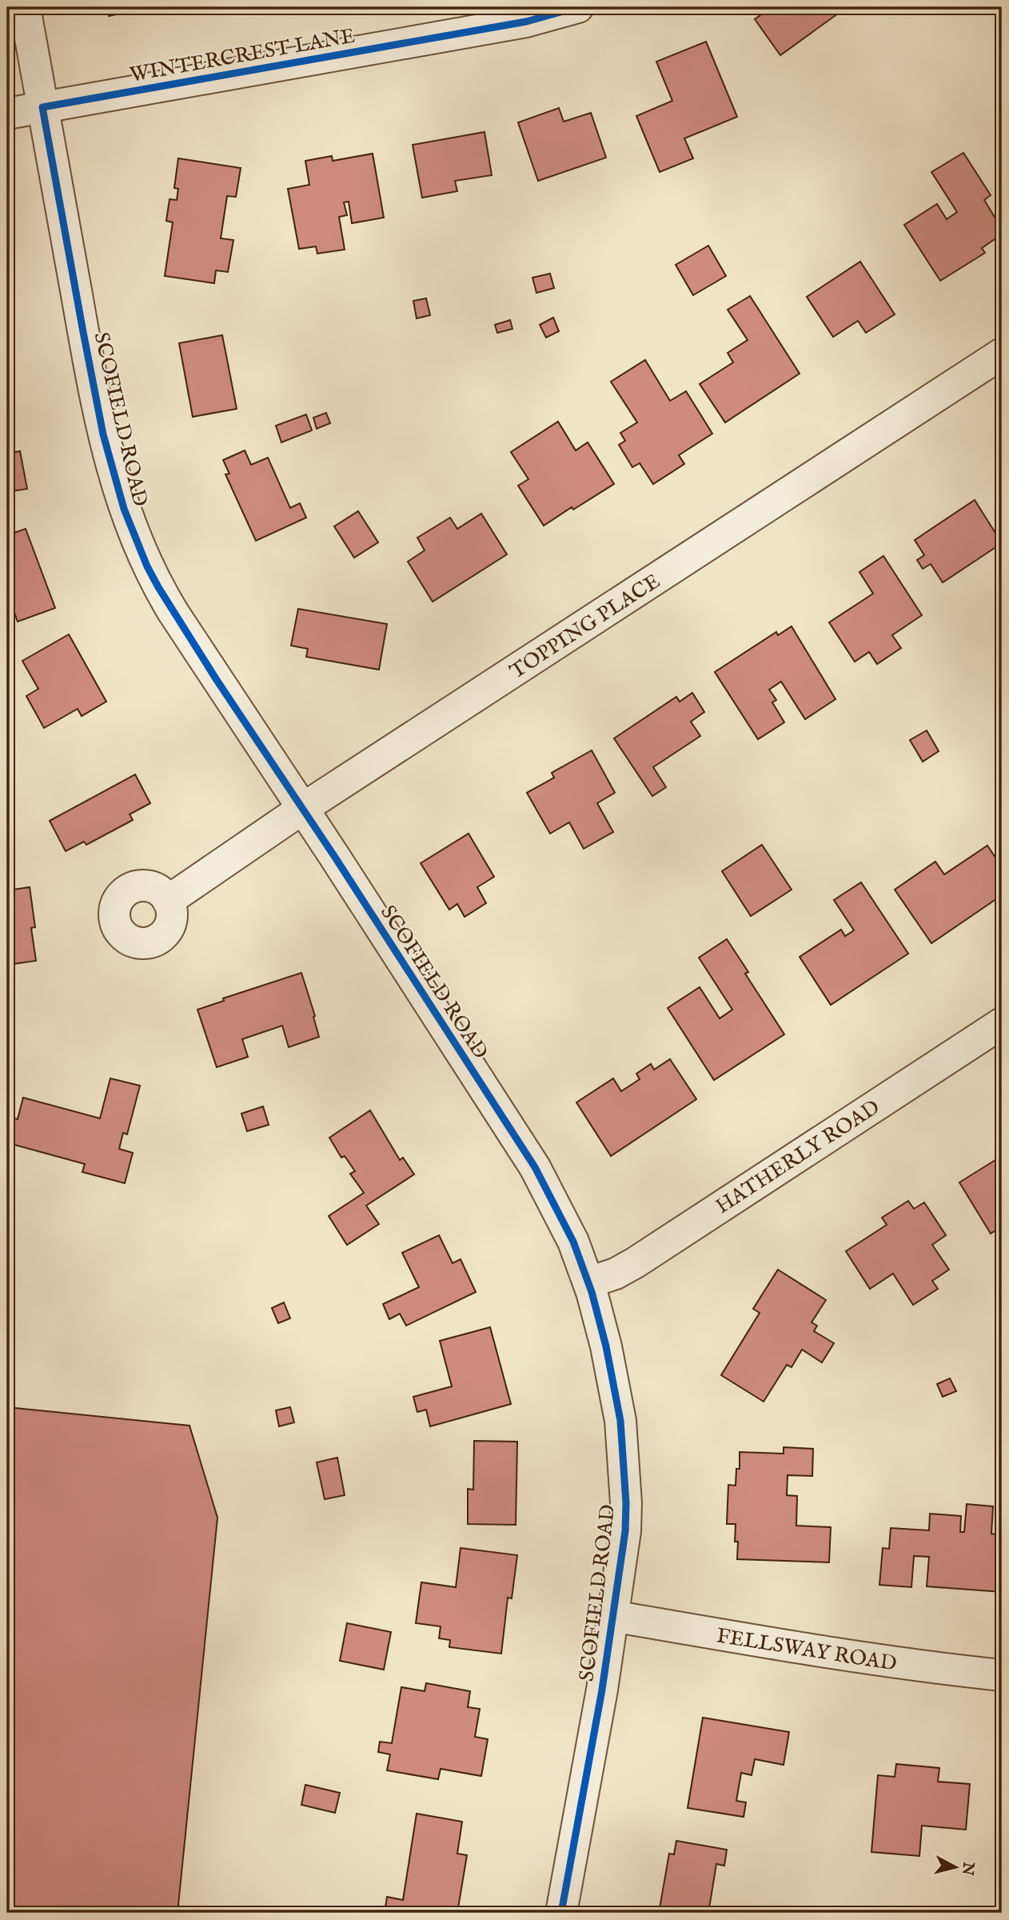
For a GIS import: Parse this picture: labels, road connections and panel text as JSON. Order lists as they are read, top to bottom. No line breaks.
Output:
{"streets":{"street":["WINTERCREST LANE","SCOFIELD ROAD","TOPPING PLACE","HATHERLY ROAD","FELLSWAY ROAD"]},"crossings":[["WINTERCREST LANE","SCOFIELD ROAD"],["SCOFIELD ROAD","TOPPING PLACE"],["SCOFIELD ROAD","HATHERLY ROAD"],["SCOFIELD ROAD","FELLSWAY ROAD"]],"north":"right"}
